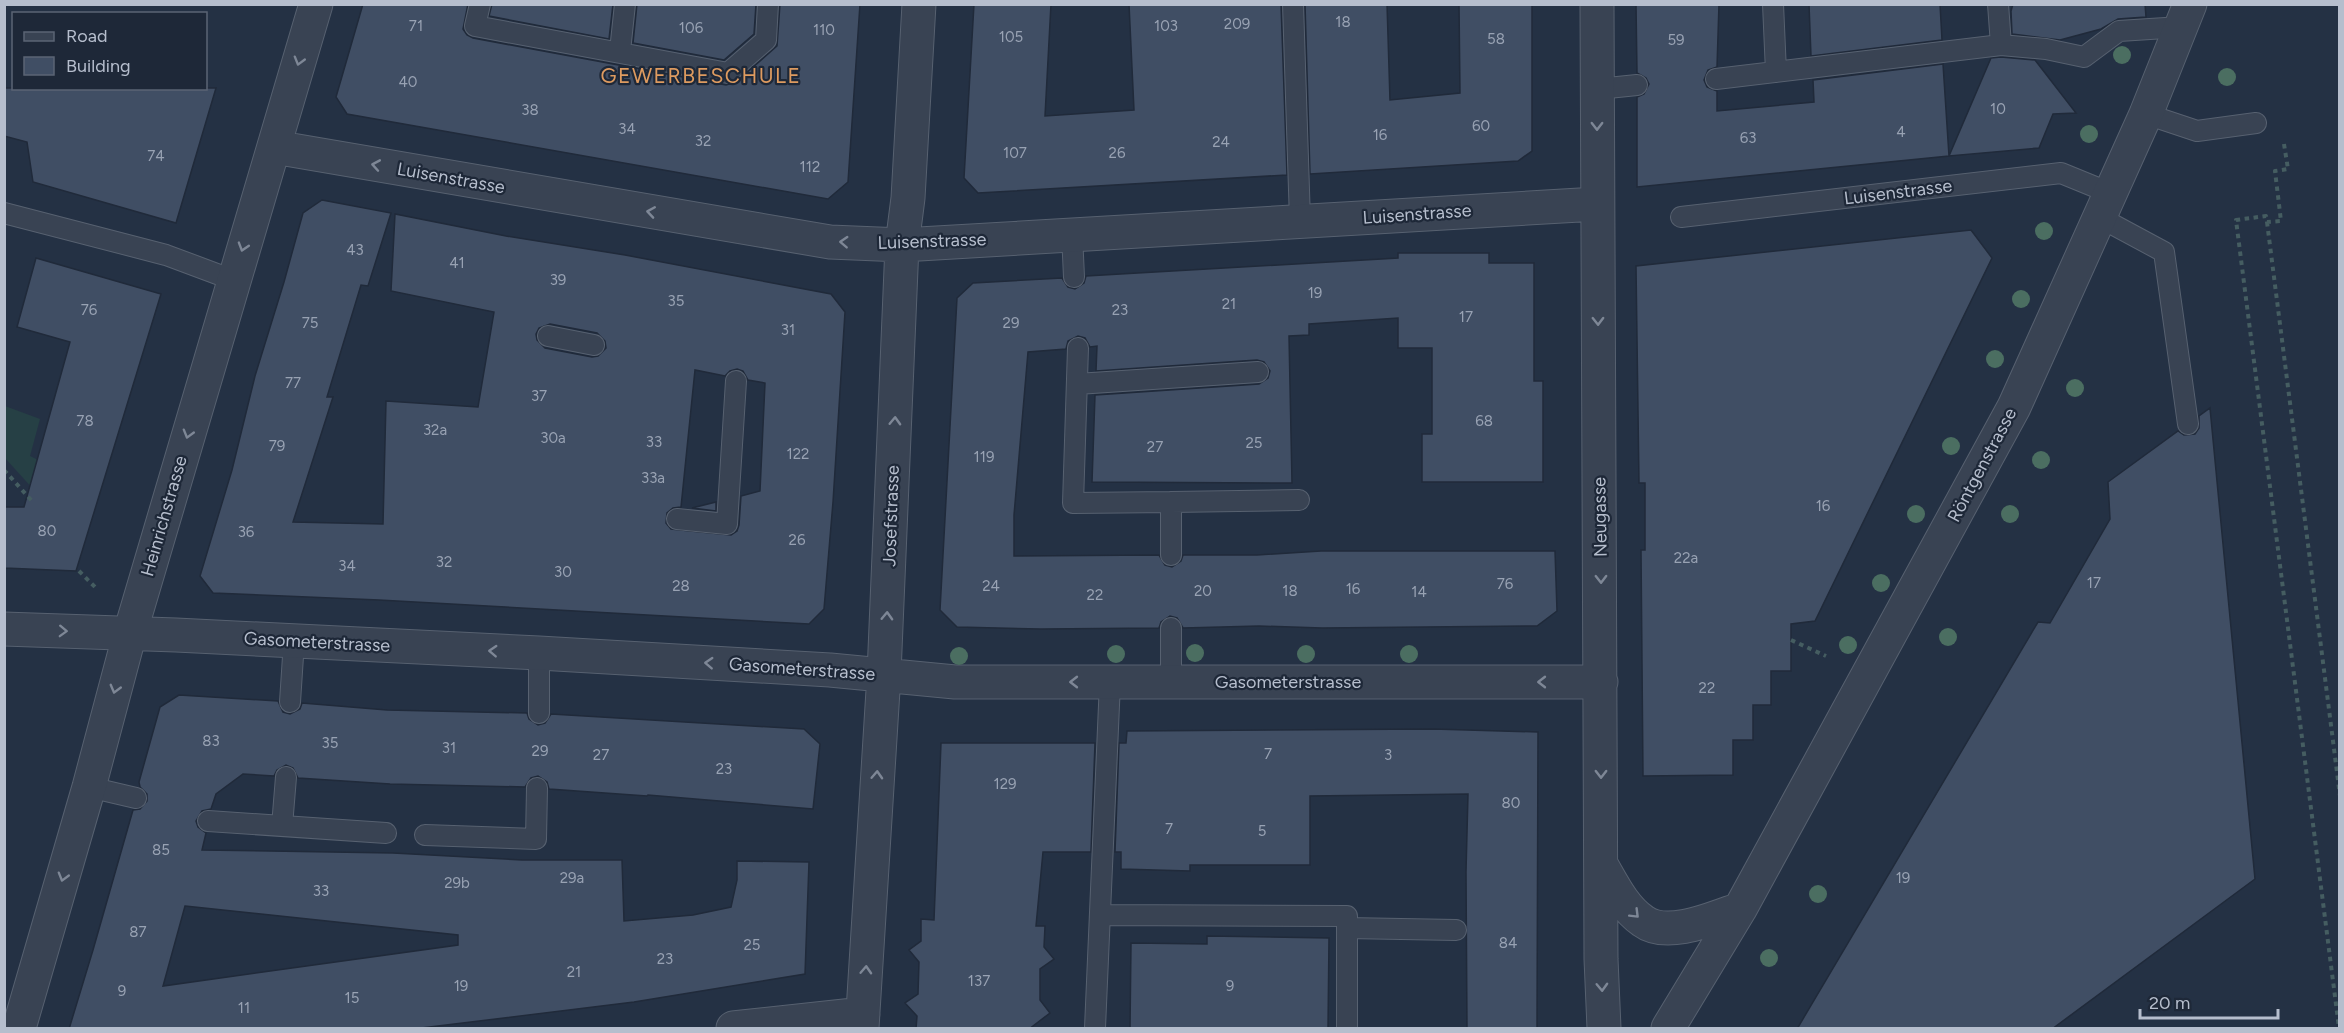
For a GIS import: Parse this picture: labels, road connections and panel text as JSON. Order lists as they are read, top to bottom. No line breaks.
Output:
{"streets":{"street":["Luisenstrasse","Röntgenstrasse","Heinrichstrasse","Josefstrasse","Neugasse","Gasometerstrasse"]},"crossings":[["Luisenstrasse","Röntgenstrasse"],["Luisenstrasse","Heinrichstrasse"],["Luisenstrasse","Josefstrasse"],["Luisenstrasse","Neugasse"],["Heinrichstrasse","Gasometerstrasse"],["Josefstrasse","Gasometerstrasse"],["Neugasse","Gasometerstrasse"]],"one_way":["Heinrichstrasse","Josefstrasse","Neugasse","Gasometerstrasse"],"districts":["GEWERBESCHULE"],"house_numbers":["18","209","71","103","106","110","105","58","59","40","10","38","60","34","4","16","63","32","24","107","26","74","112","43","41","39","19","35","21","76","23","17","75","29","31","77","37","78","68","32a","30a","33","25","79","27","122","119","33a","16","80","36","26","22a","32","34","30","17","76","28","24","16","20","18","14","22","22","83","35","31","29","7","27","3","23","129","80","7","5","85","29a","19","29b","33","87","84","25","23","21","137","19","9","9","15","11"],"legend":["Road","Building"],"scale_bar":"20 m"}
